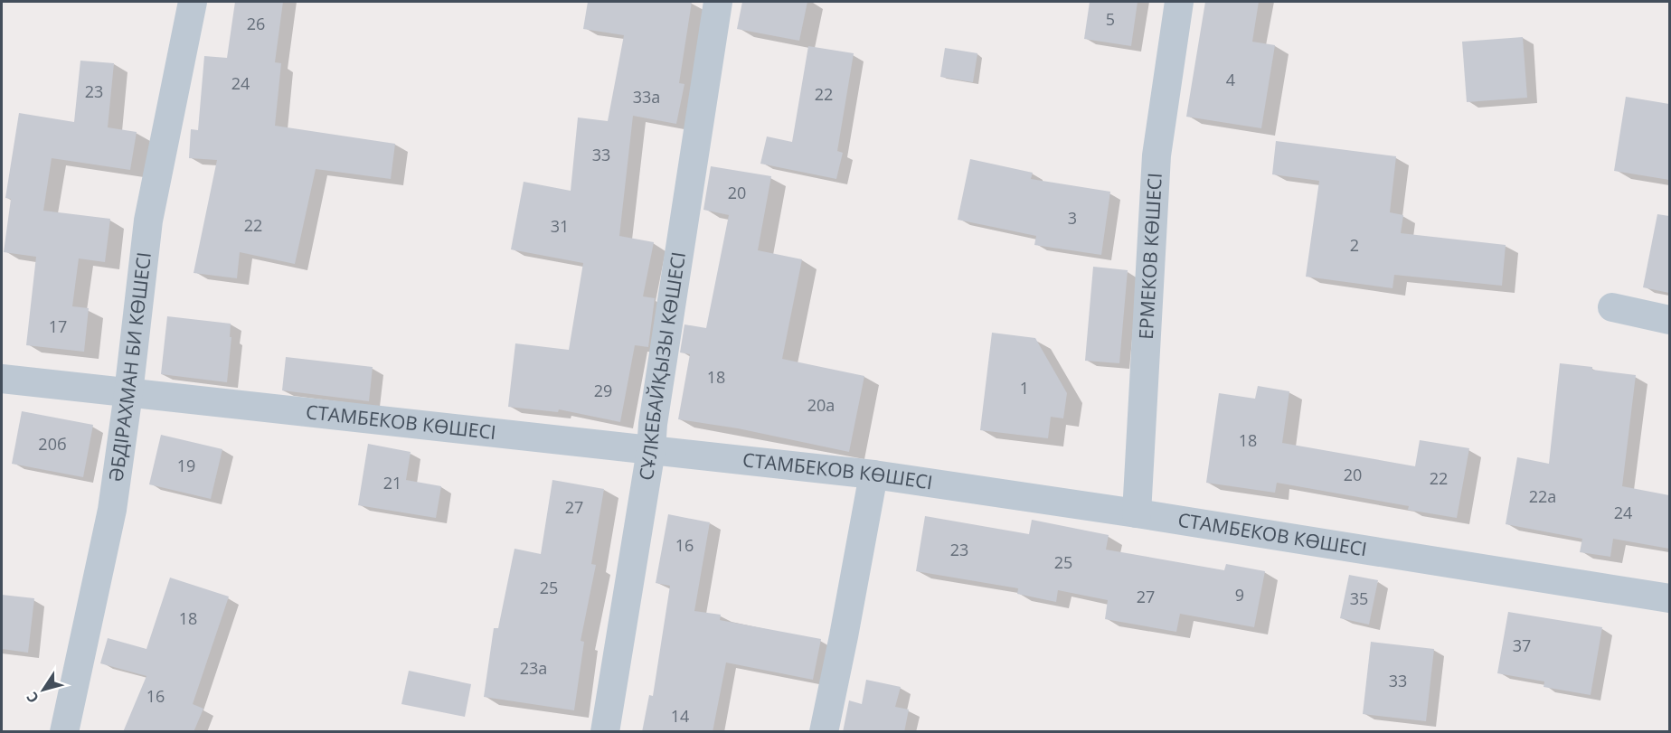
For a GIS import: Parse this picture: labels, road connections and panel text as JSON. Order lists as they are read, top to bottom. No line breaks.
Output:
{"streets":{"street":["ЕРМЕКОВ КӨШЕСІ","ӘБДІРАХМАН БИ КӨШЕСІ","СҰЛКЕБАЙҚЫЗЫ КӨШЕСІ","СТАМБЕКОВ КӨШЕСІ"]},"crossings":[["ЕРМЕКОВ КӨШЕСІ","СТАМБЕКОВ КӨШЕСІ"],["ӘБДІРАХМАН БИ КӨШЕСІ","СТАМБЕКОВ КӨШЕСІ"],["СҰЛКЕБАЙҚЫЗЫ КӨШЕСІ","СТАМБЕКОВ КӨШЕСІ"]],"house_numbers":["5","26","4","24","23","22","33а","33","20","3","22","31","2","17","18","1","29","20а","18","20б","19","20","22","21","22а","27","24","16","23","25","25","9","27","35","18","37","23а","33","16","14"],"north":"bottom left"}
